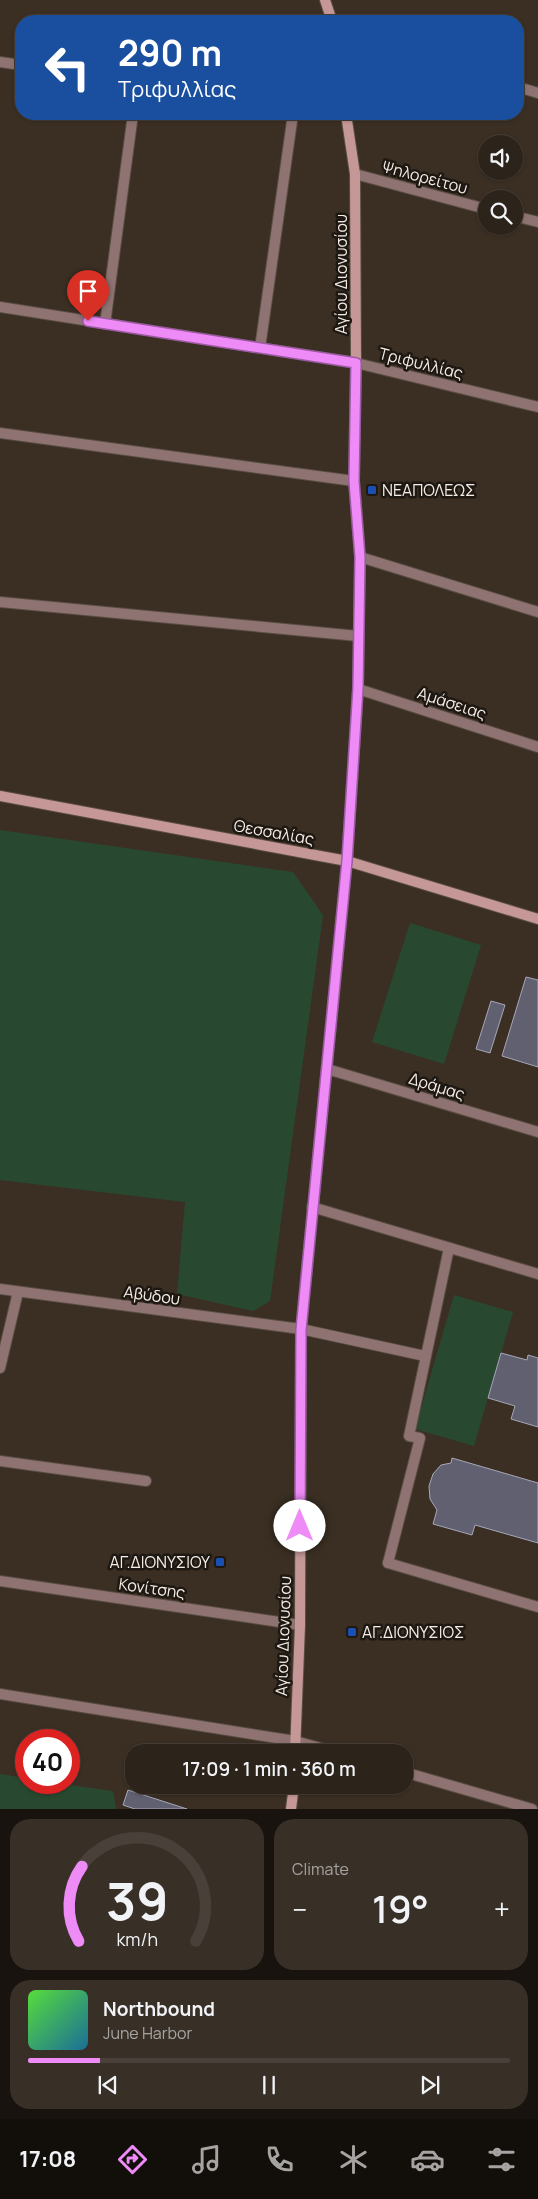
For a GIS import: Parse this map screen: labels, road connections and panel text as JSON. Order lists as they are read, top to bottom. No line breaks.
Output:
{"streets":{"street":["Ψηλορείτου","Αγίου Διονυσίου","Τριφυλλίας","Αμάσειας","Θεσσαλίας","Δράμας","Αβύδου","Κονίτσης"]},"crossings":[["Ψηλορείτου","Αγίου Διονυσίου"],["Αγίου Διονυσίου","Τριφυλλίας"],["Αγίου Διονυσίου","Αμάσειας"],["Αγίου Διονυσίου","Θεσσαλίας"],["Αγίου Διονυσίου","Δράμας"],["Αγίου Διονυσίου","Αβύδου"],["Αγίου Διονυσίου","Κονίτσης"]],"places":{"transit":["ΝΕΑΠΟΛΕΩΣ","ΑΓ.ΔΙΟΝΥΣΙΟΥ","ΑΓ.ΔΙΟΝΥΣΙΟΣ"]},"page":{"turn":["290 m","Τριφυλλίας"],"limit":"40","trip":"17:09 · 1 min · 360 m","tile":"Climate","heat":["−","19°","+"],"song":["Northbound","June Harbor"],"tabs":"17:08","gauge":["39","km/h"]}}
